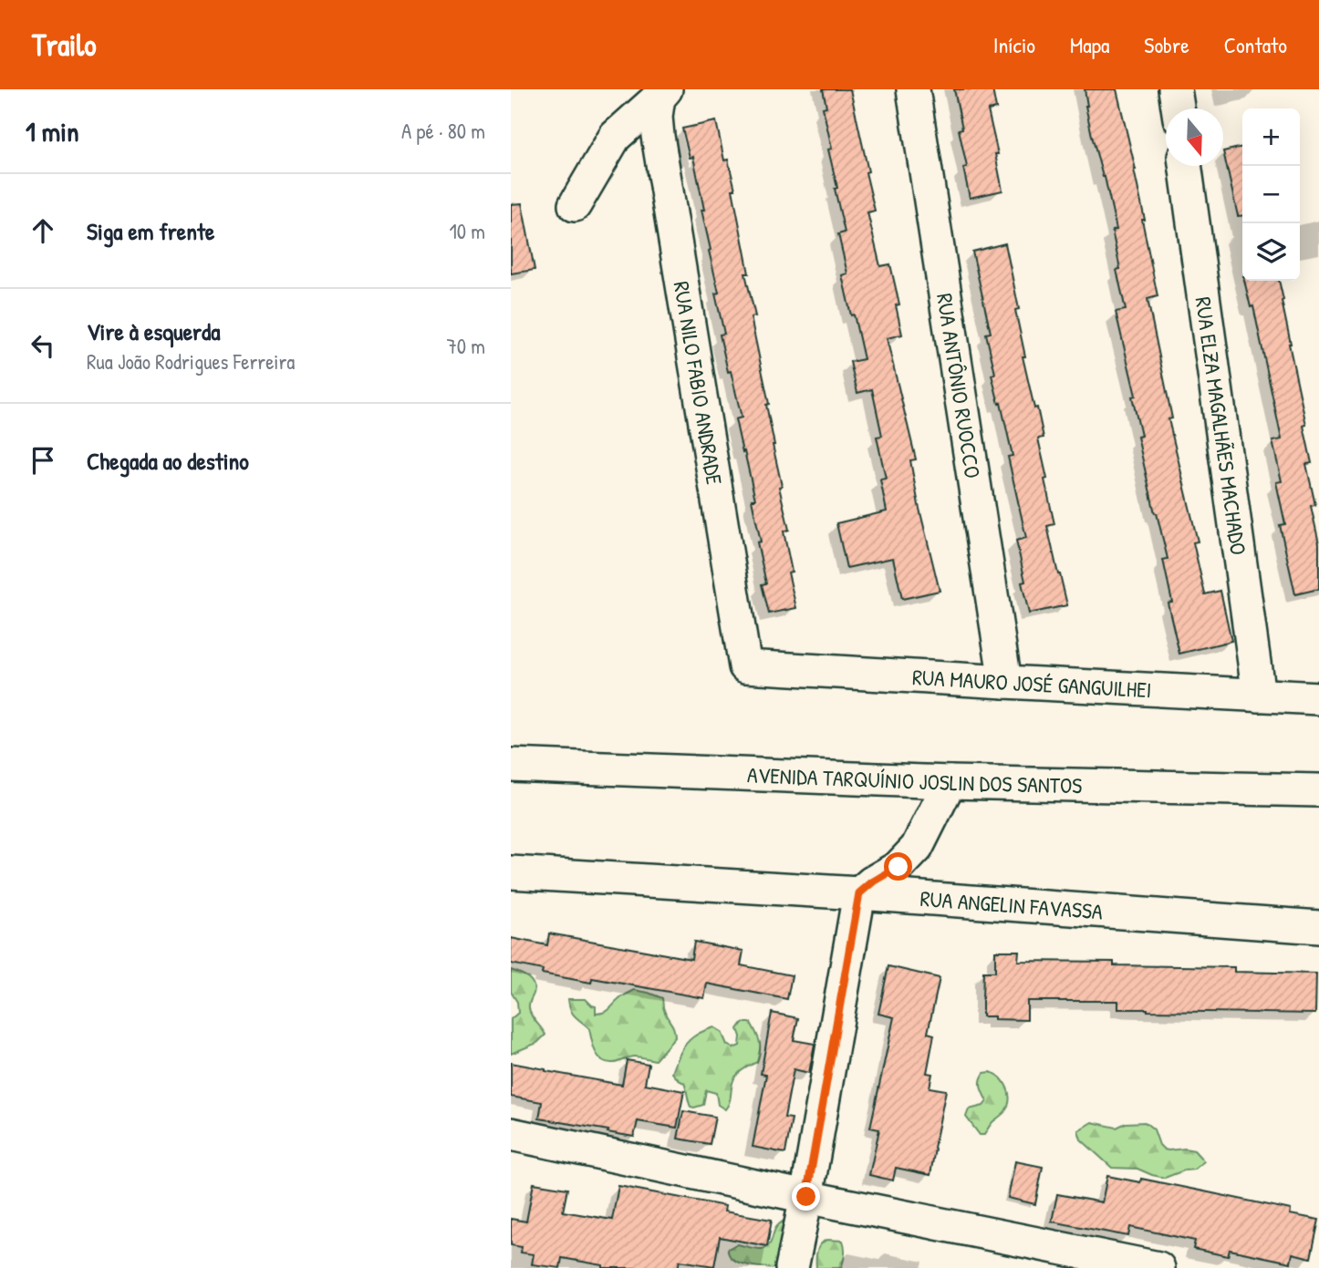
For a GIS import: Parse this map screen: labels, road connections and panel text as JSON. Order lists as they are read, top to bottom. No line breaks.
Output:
{"streets":{"street":["RUA NILO FABIO ANDRADE","RUA ANTÔNIO RUOCCO","RUA ELZA MAGALHÃES MACHADO","RUA MAURO JOSÉ GANGUILHEI","AVENIDA TARQUÍNIO JOSLIN DOS SANTOS","RUA ANGELIN FAVASSA"]},"crossings":[["RUA NILO FABIO ANDRADE","RUA MAURO JOSÉ GANGUILHEI"],["RUA ANTÔNIO RUOCCO","RUA MAURO JOSÉ GANGUILHEI"],["RUA ELZA MAGALHÃES MACHADO","RUA MAURO JOSÉ GANGUILHEI"]],"north":"bottom","page":{"header":"Trailo","nav":["Início","Mapa","Sobre","Contato"],"heading":["1 min","A pé · 80 m"],"map_buttons":["+","−"],"list":[["Siga em frente","10 m"],["Vire à esquerda","Rua João Rodrigues Ferreira","70 m"],"Chegada ao destino"]}}
